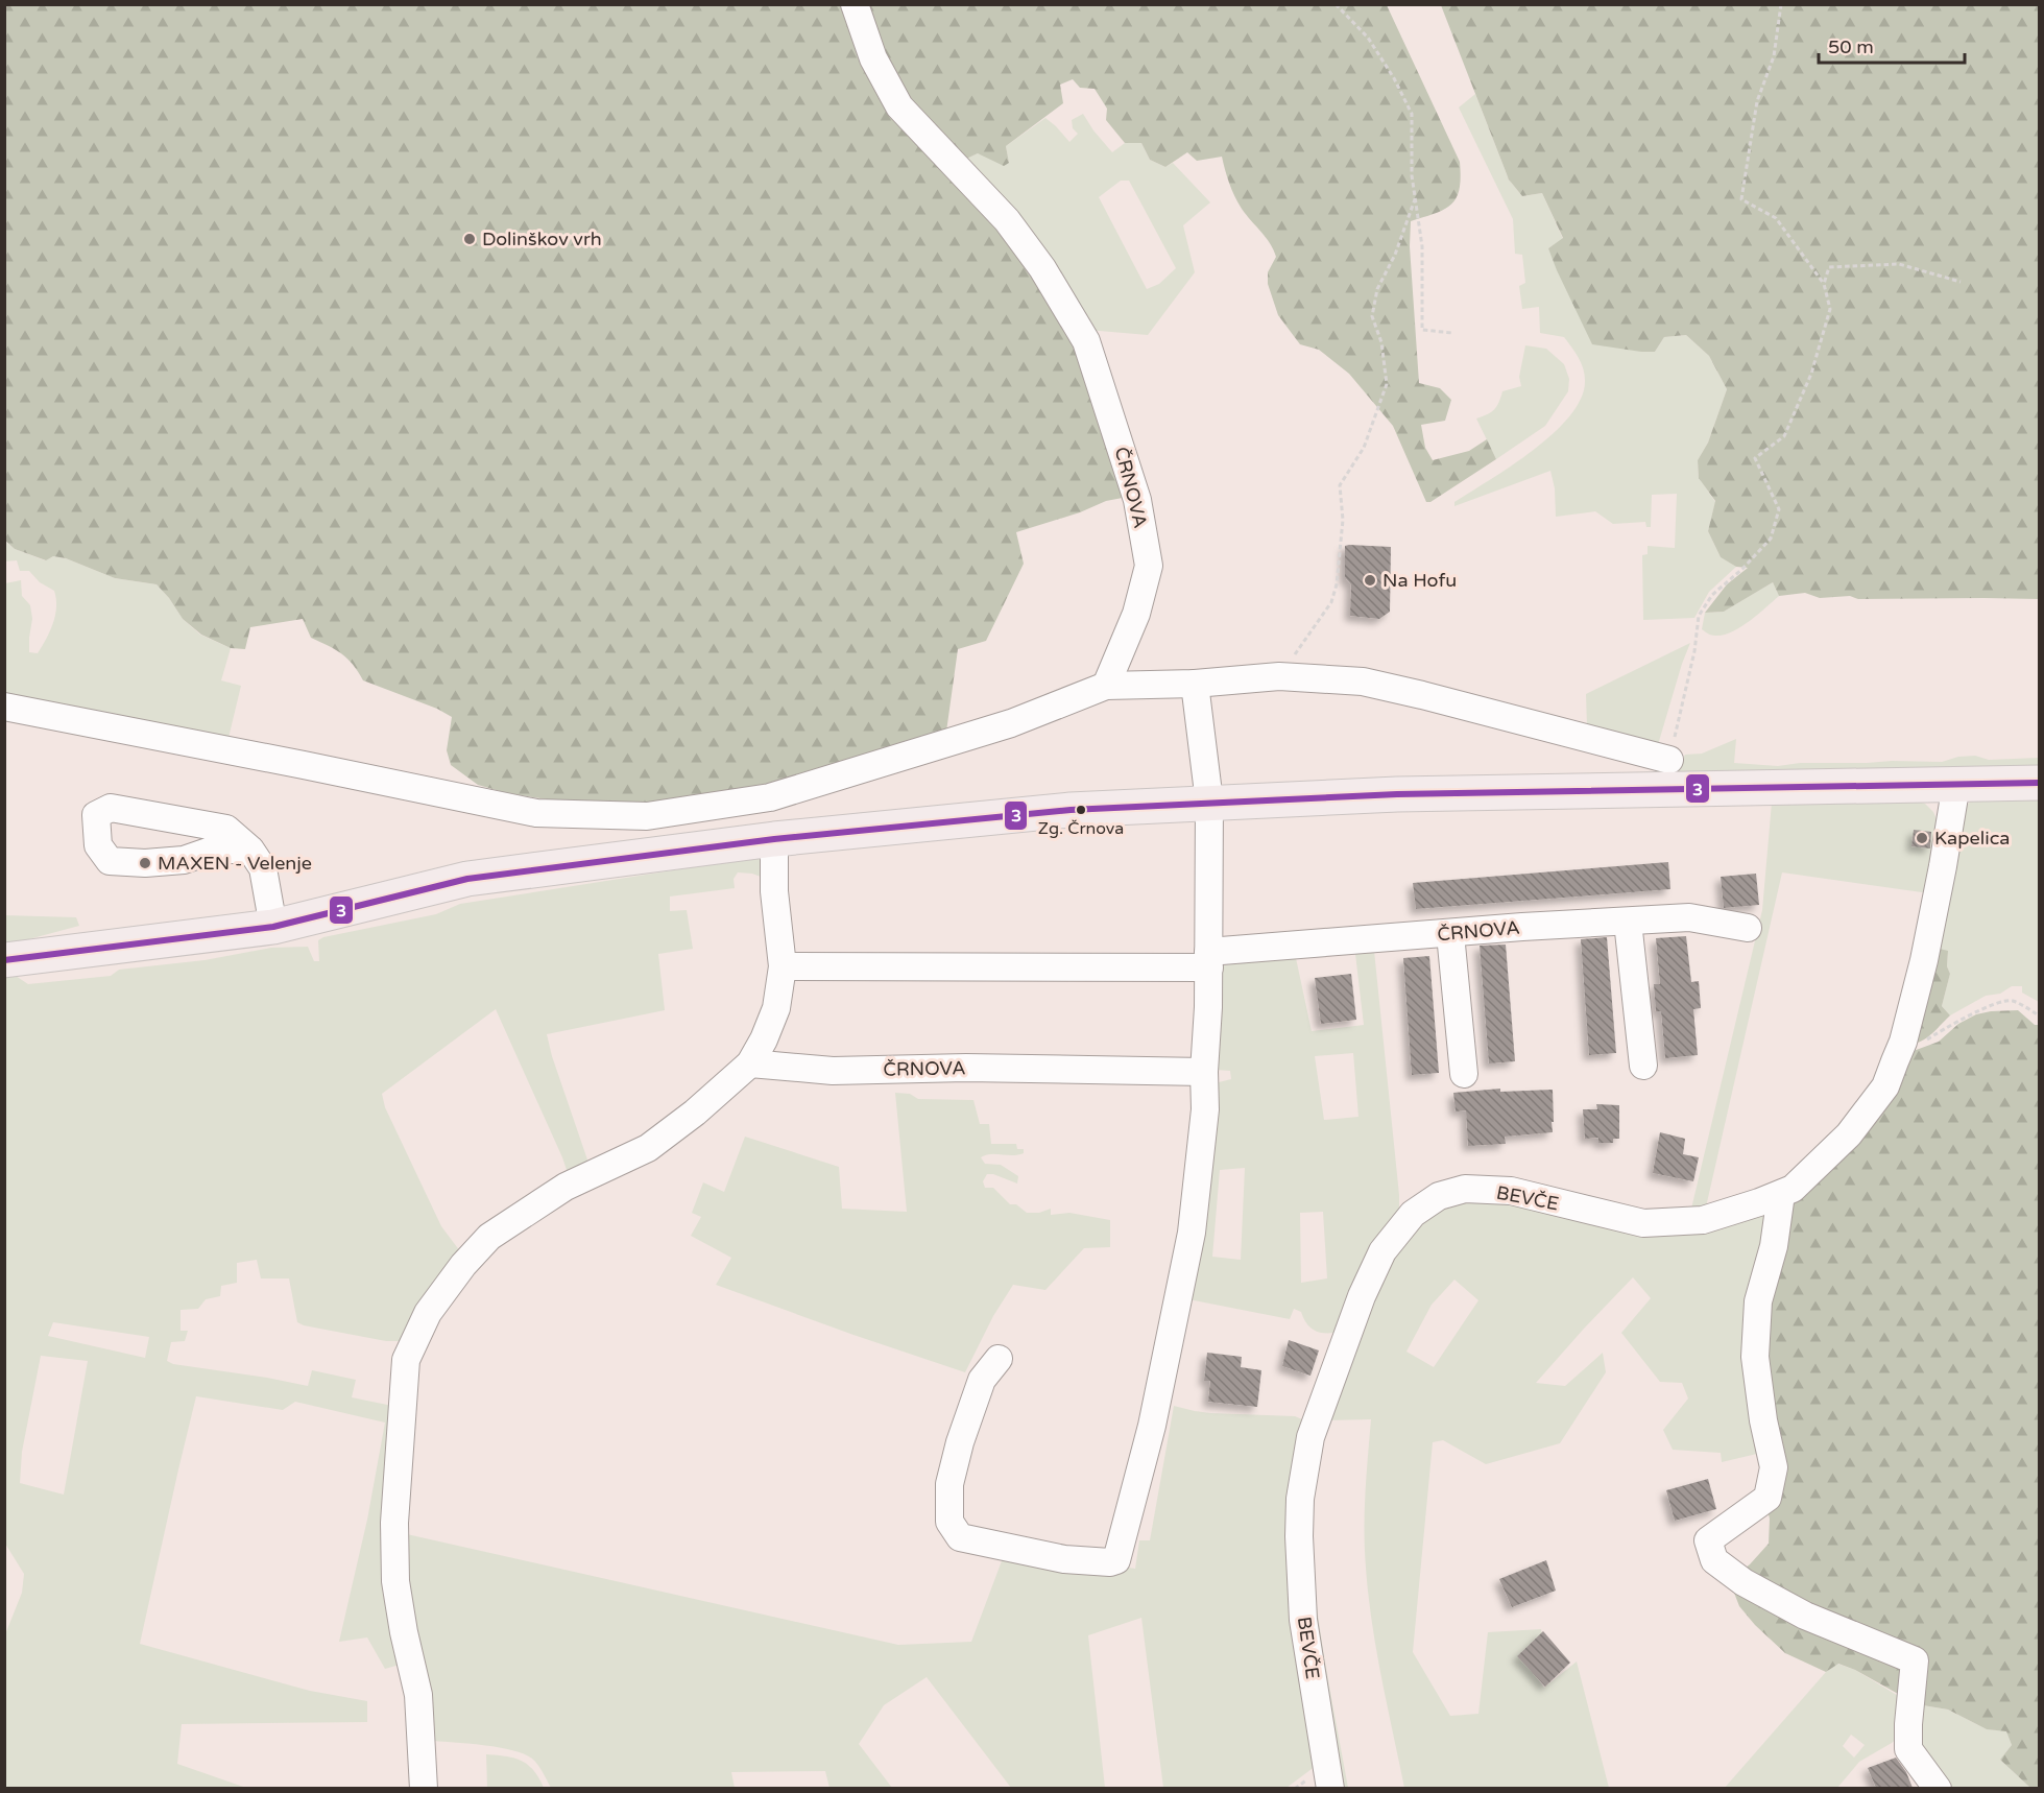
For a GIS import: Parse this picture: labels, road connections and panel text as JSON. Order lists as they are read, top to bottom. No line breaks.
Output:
{"streets":{"street":["ČRNOVA","BEVČE"]},"places":["Dolinškov vrh","Na Hofu","Zg. Črnova","Kapelica","MAXEN - Velenje"],"lines":["transit line 3"],"scale_bar":"50 m"}
